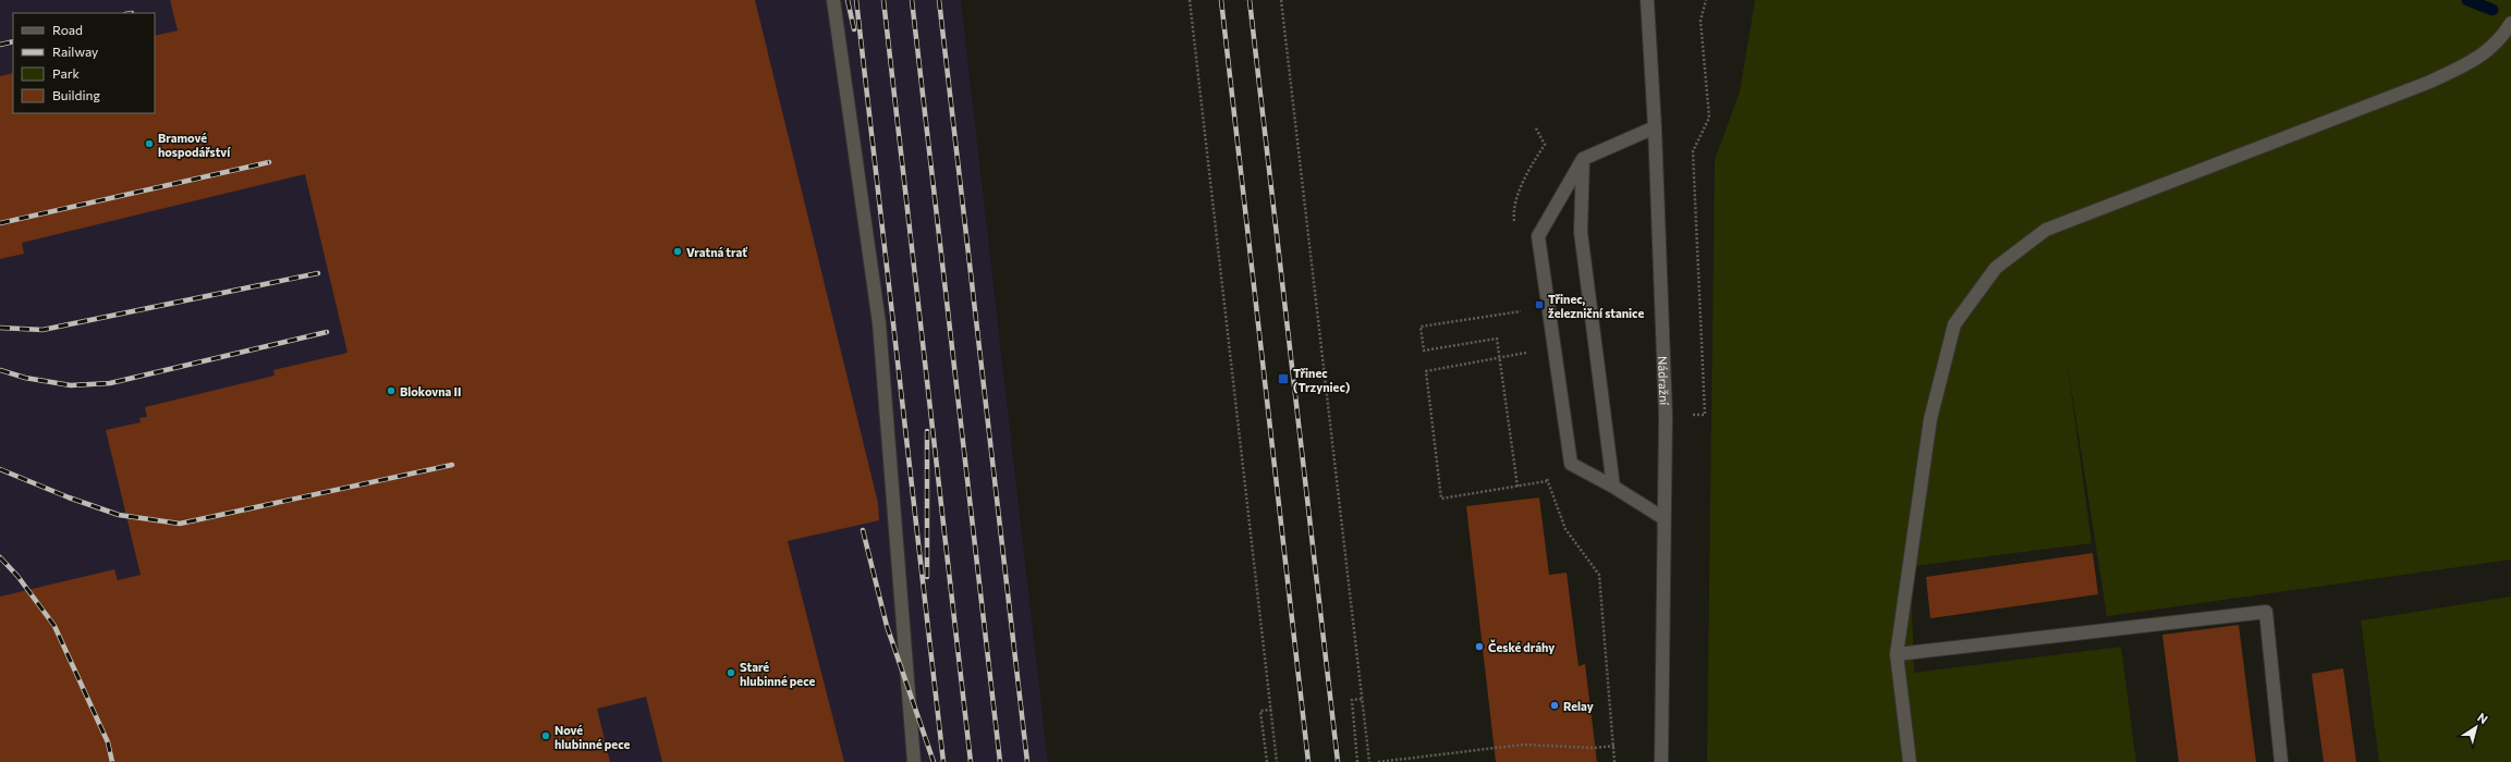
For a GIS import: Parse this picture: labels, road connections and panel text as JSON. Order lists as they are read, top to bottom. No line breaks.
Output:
{"streets":{"street":["Nádražní"]},"places":{"other":["Bramové hospodářství","Vratná trať","Blokovna II","České dráhy","Staré hlubinné pece","Relay","Nové hlubinné pece"],"transit":["Třinec, železniční stanice","Třinec (Trzyniec)"]},"legend":["Road","Railway","Park","Building"],"north":"top right"}
